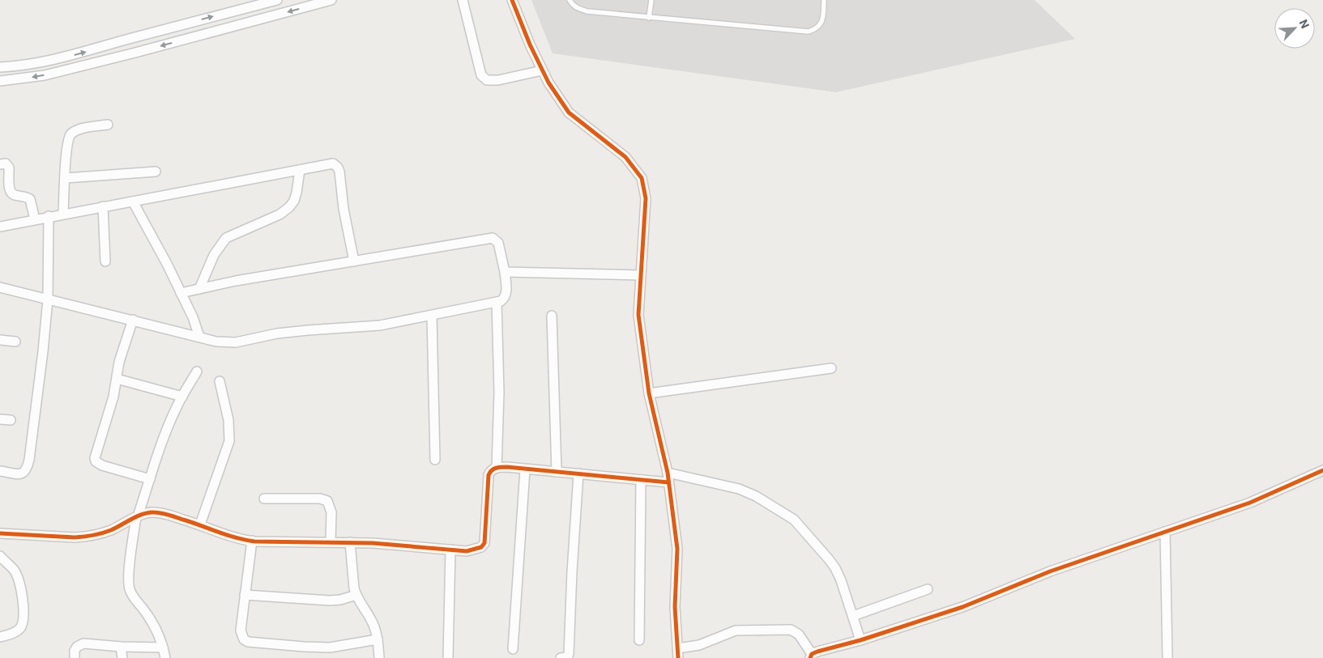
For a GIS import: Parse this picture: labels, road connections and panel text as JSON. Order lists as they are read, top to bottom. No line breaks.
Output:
{"north":"top right"}
